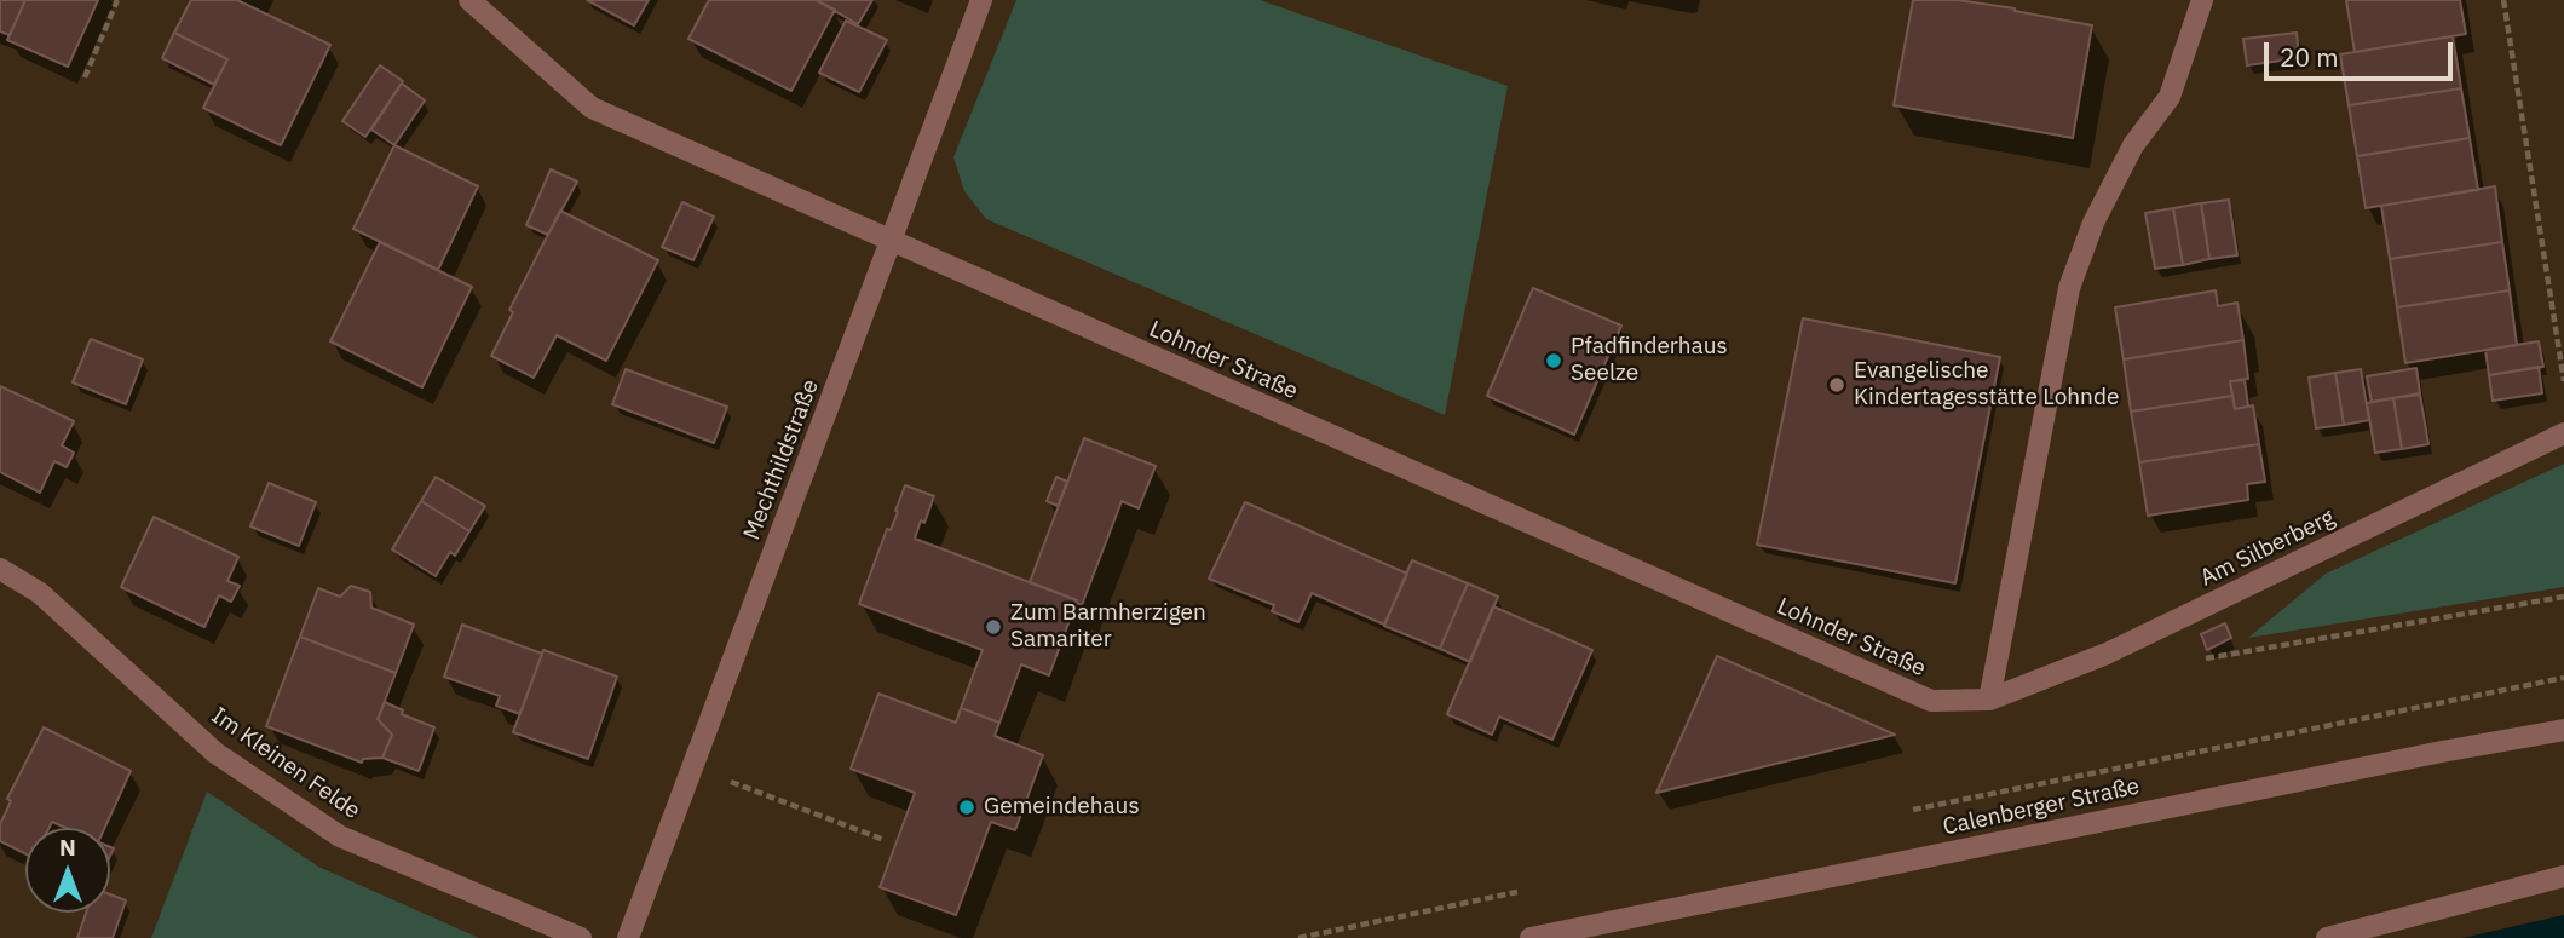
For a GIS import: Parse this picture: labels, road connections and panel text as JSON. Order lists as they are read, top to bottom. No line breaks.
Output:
{"streets":{"street":["Lohnder Straße","Mechthildstraße","Am Silberberg","Im Kleinen Felde","Calenberger Straße"]},"crossings":[["Lohnder Straße","Mechthildstraße"],["Lohnder Straße","Am Silberberg"]],"places":["Pfadfinderhaus Seelze","Evangelische Kindertagesstätte Lohnde","Zum Barmherzigen Samariter","Gemeindehaus"],"scale_bar":"20 m","north":"top"}
